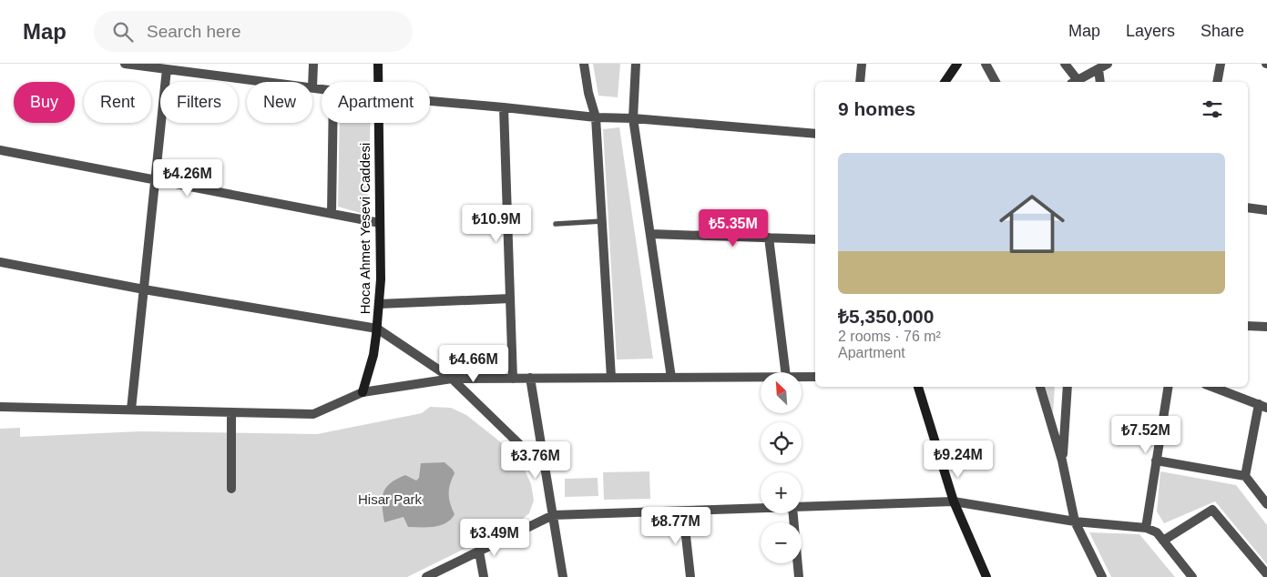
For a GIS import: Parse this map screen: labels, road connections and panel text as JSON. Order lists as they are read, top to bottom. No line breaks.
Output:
{"streets":{"street":["Hoca Ahmet Yesevi Caddesi"]},"parks":["Hisar Park"],"north":"top left","page":{"header":"Map","search":"Search here","nav":["Map","Layers","Share"],"chip":["Buy","Rent","Filters","New","Apartment"],"heading":"9 homes","list":[{"name":"₺5,350,000","note":"2 rooms · 76 m² · Apartment"}],"price":["₺4.26M","₺10.9M","₺5.35M","₺4.66M","₺7.52M","₺9.24M","₺3.76M","₺8.77M","₺3.49M"],"map_buttons":["+","−"]}}
